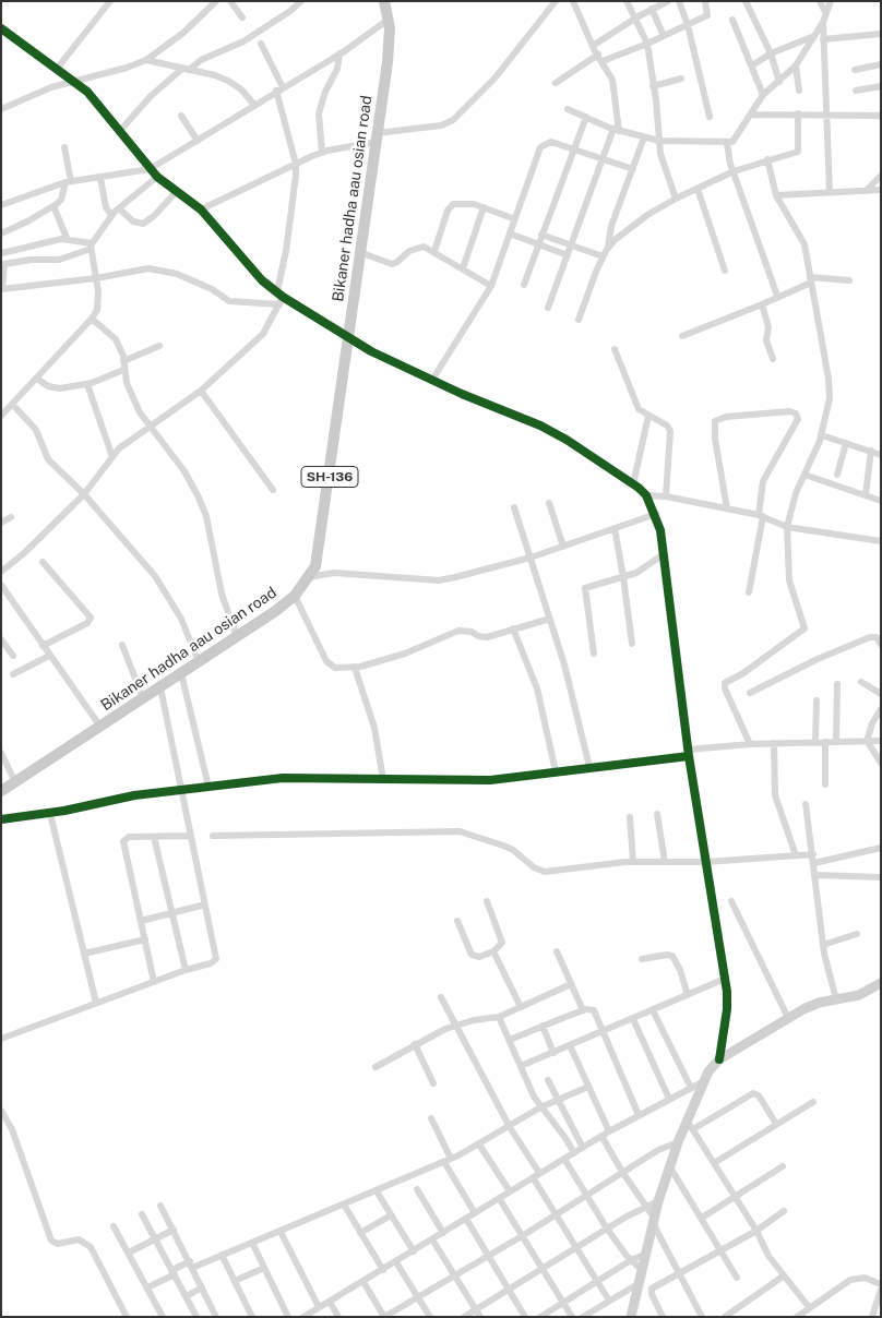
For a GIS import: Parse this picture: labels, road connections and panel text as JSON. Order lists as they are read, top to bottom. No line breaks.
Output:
{"streets":{"main road":["Bikaner hadha aau osian road","SH-136"]}}
